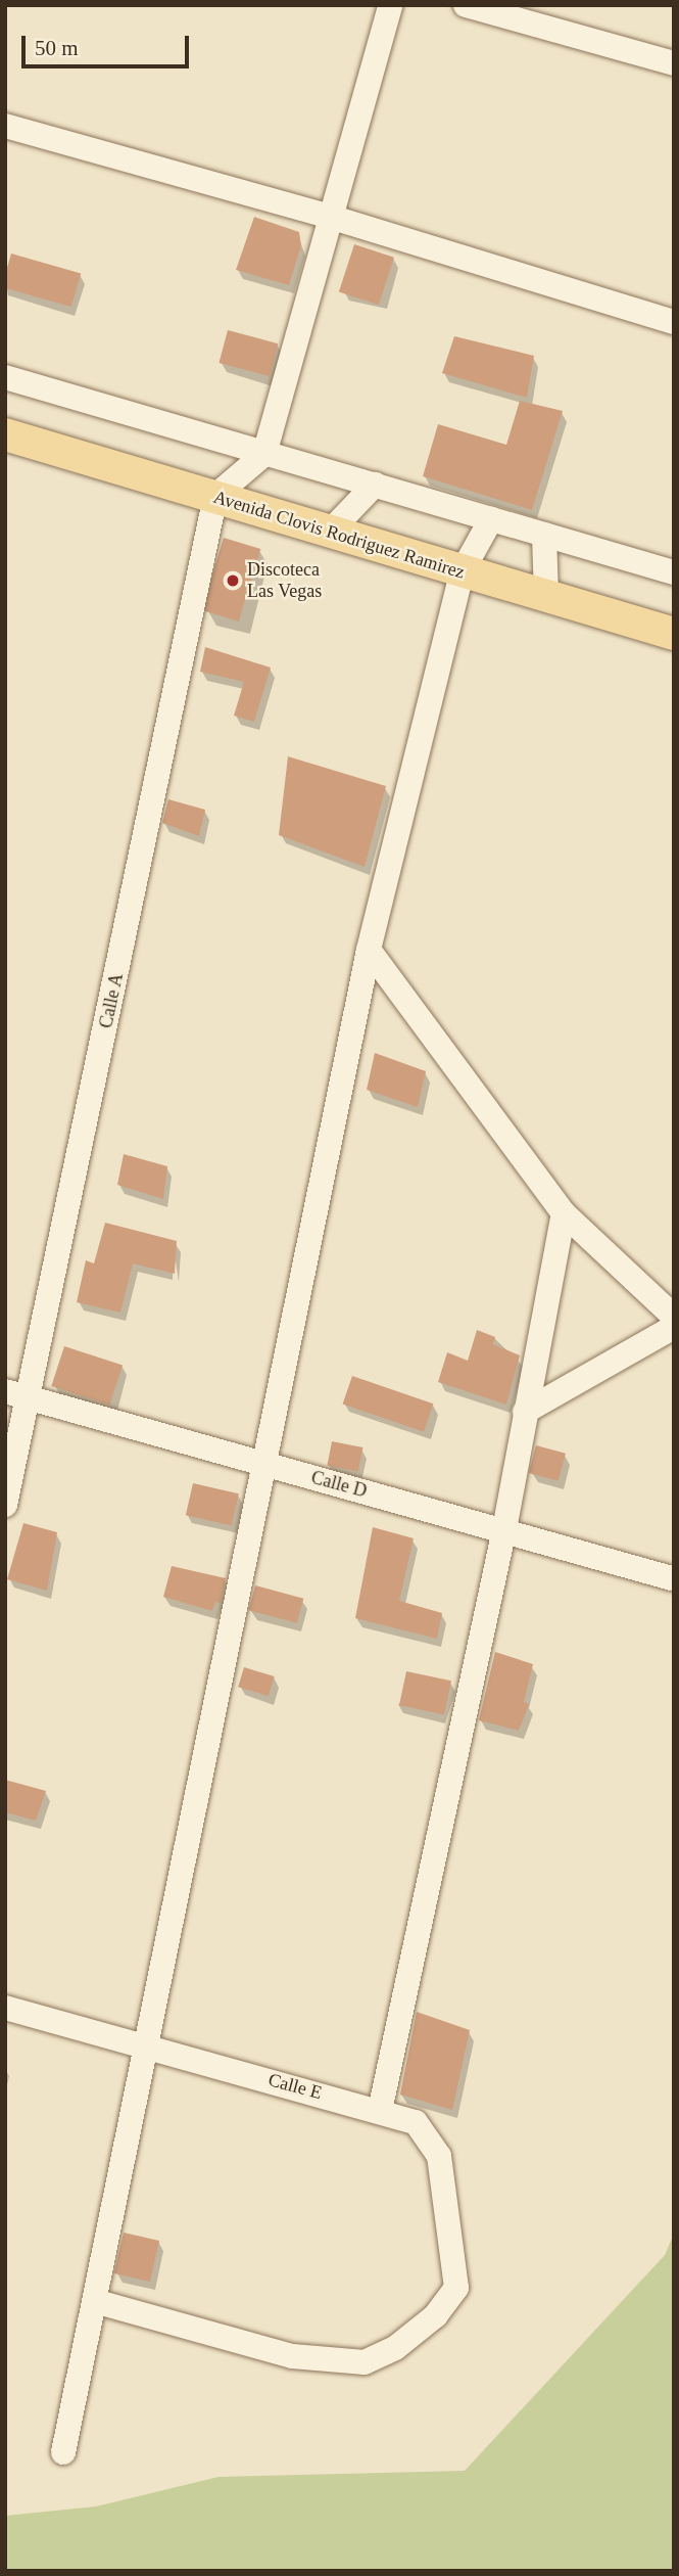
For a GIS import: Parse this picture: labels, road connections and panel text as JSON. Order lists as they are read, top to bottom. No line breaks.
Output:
{"streets":{"main road":["Avenida Clovis Rodriguez Ramirez"],"street":["Calle A","Calle D","Calle E"]},"crossings":[["Avenida Clovis Rodriguez Ramirez","Calle A"],["Calle A","Calle D"]],"places":["Discoteca Las Vegas"],"scale_bar":"50 m"}
